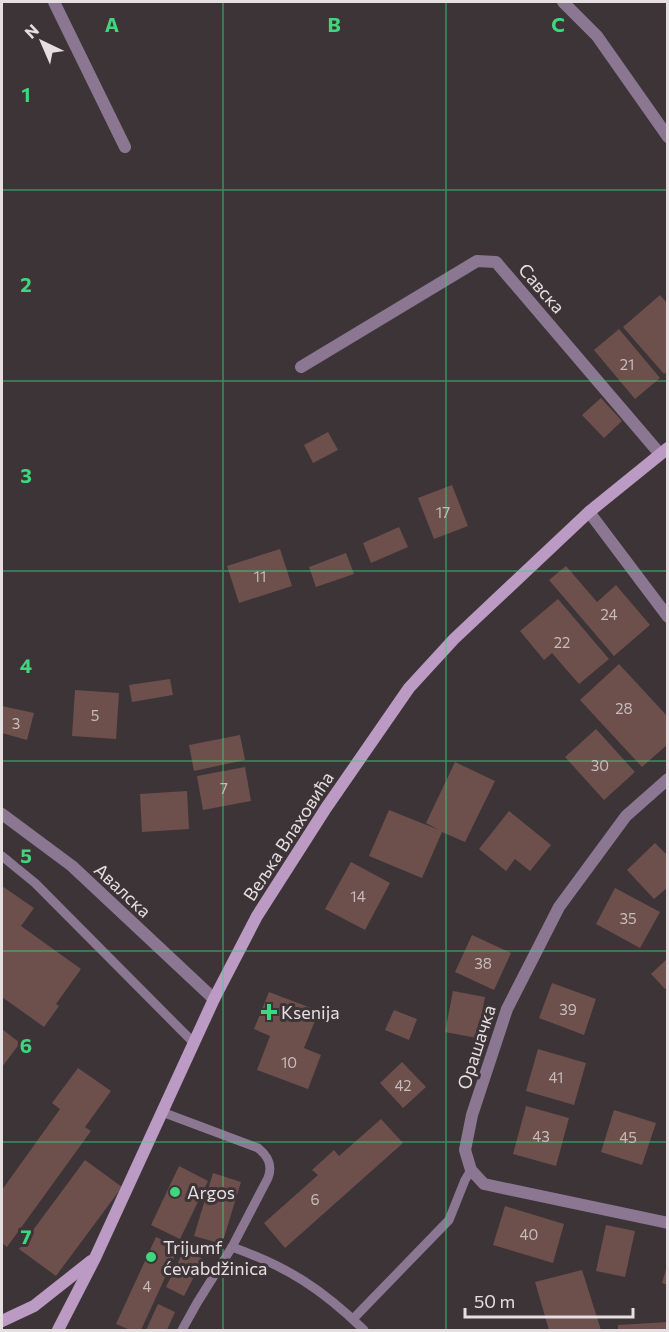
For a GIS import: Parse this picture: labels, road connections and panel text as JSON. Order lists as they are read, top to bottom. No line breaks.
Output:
{"streets":{"street":["Савска","Вељка Влаховића","Авалска","Орашачка"]},"crossings":[["Савска","Вељка Влаховића"],["Вељка Влаховића","Авалска"]],"places":{"health":["Ksenija"],"other":["Argos","Trijumf ćevabdžinica"]},"house_numbers":["21","17","11","24","22","28","5","3","30","7","14","35","38","39","10","41","42","43","45","6","40","4"],"scale_bar":"50 m","north":"top left","grid":{"columns":["A","B","C"],"rows":["1","2","3","4","5","6","7"]}}
